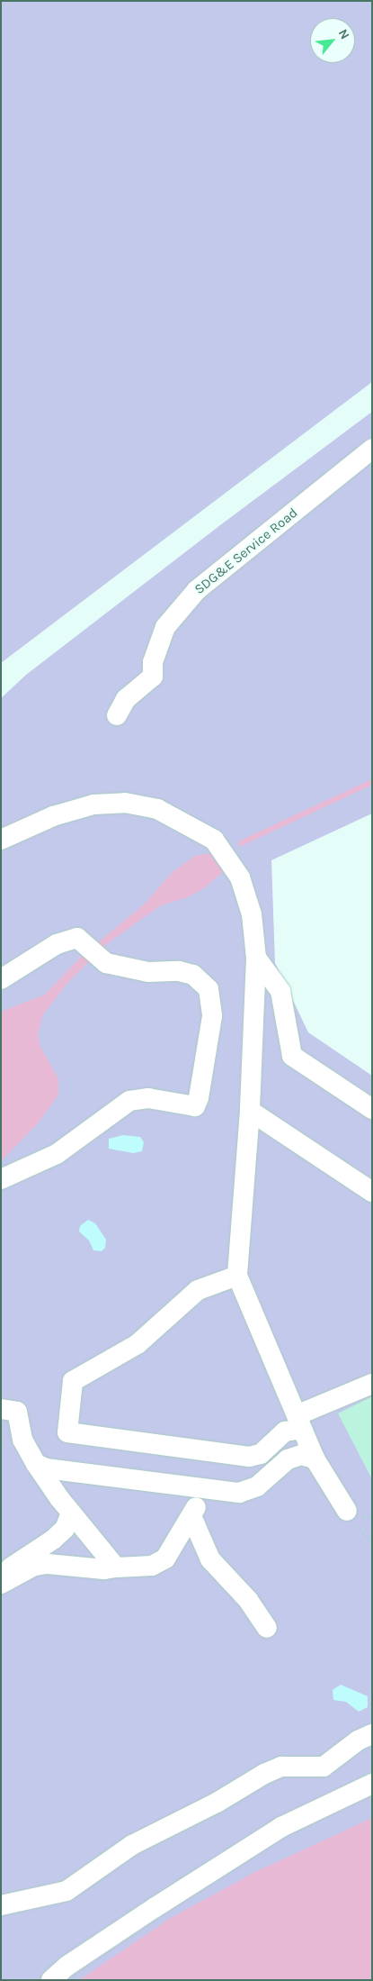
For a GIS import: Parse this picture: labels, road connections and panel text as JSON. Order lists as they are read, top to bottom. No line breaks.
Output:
{"streets":{"lane":["SDG&E Service Road"]},"north":"top right"}
